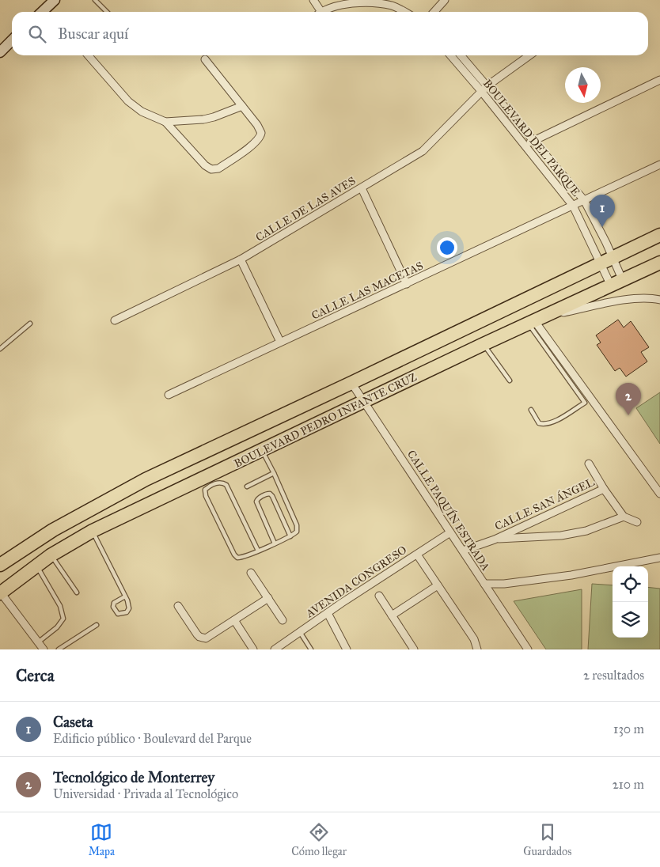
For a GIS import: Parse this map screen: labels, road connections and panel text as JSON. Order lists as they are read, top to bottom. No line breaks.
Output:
{"streets":{"highway":["BOULEVARD PEDRO INFANTE CRUZ"],"street":["BOULEVARD DEL PARQUE","CALLE DE LAS AVES","CALLE LAS MACETAS","CALLE SAN ÁNGEL","CALLE PAQUÍN ESTRADA","AVENIDA CONGRESO"]},"crossings":[["BOULEVARD DEL PARQUE","CALLE DE LAS AVES"],["BOULEVARD DEL PARQUE","CALLE LAS MACETAS"],["BOULEVARD DEL PARQUE","BOULEVARD PEDRO INFANTE CRUZ"],["BOULEVARD PEDRO INFANTE CRUZ","CALLE PAQUÍN ESTRADA"],["CALLE SAN ÁNGEL","CALLE PAQUÍN ESTRADA"],["CALLE PAQUÍN ESTRADA","AVENIDA CONGRESO"]],"north":"bottom","page":{"search":"Buscar aquí","pins":["1","2"],"heading":["Cerca","2 resultados"],"list":[{"mark":"1","name":"Caseta","note":"Edificio público · Boulevard del Parque","value":"130 m"},{"mark":"2","name":"Tecnológico de Monterrey","note":"Universidad · Privada al Tecnológico","value":"210 m"}],"nav":["Mapa","Cómo llegar","Guardados"]}}
